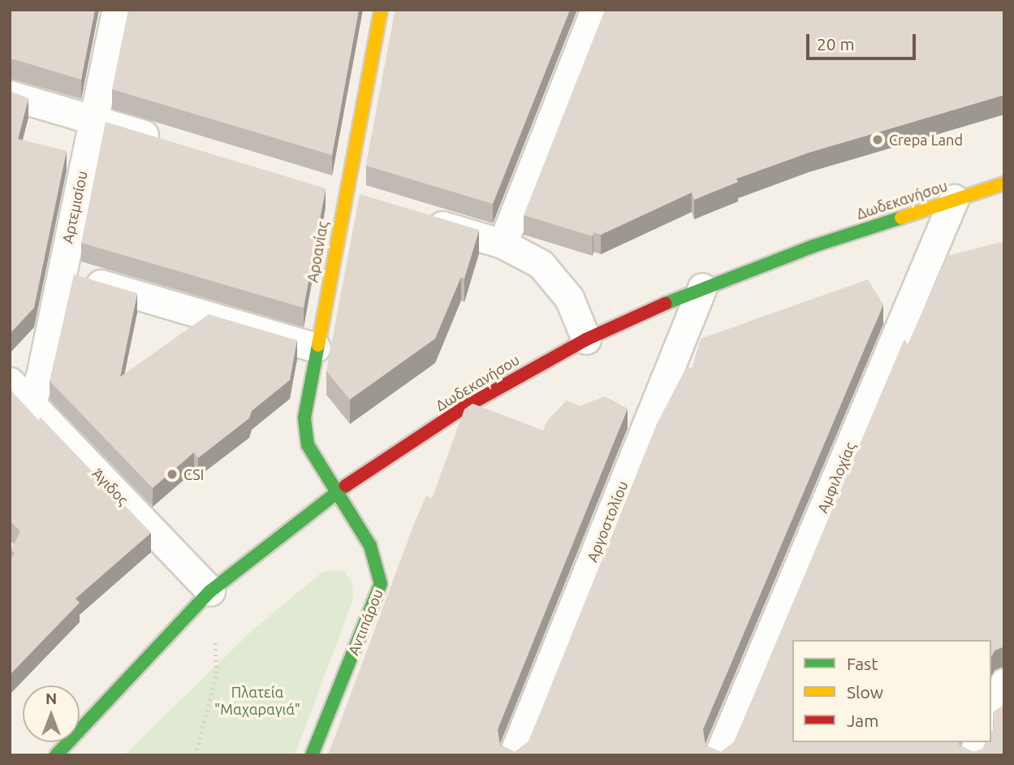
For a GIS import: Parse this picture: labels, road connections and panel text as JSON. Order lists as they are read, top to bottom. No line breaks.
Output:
{"streets":{"street":["Δωδεκανήσου","Αρτεμισίου","Αροανίας","Αμφιλοχίας","Άγιδος","Αργοστολίου","Αντιπάρου"]},"crossings":[["Δωδεκανήσου","Αροανίας"],["Δωδεκανήσου","Αμφιλοχίας"],["Δωδεκανήσου","Άγιδος"],["Δωδεκανήσου","Αργοστολίου"],["Δωδεκανήσου","Αντιπάρου"],["Αρτεμισίου","Άγιδος"],["Αροανίας","Αντιπάρου"]],"parks":["Πλατεία \"Μαχαραγιά\""],"places":["Crepa Land","CSI"],"legend":["Fast","Slow","Jam"],"scale_bar":"20 m","north":"top"}
